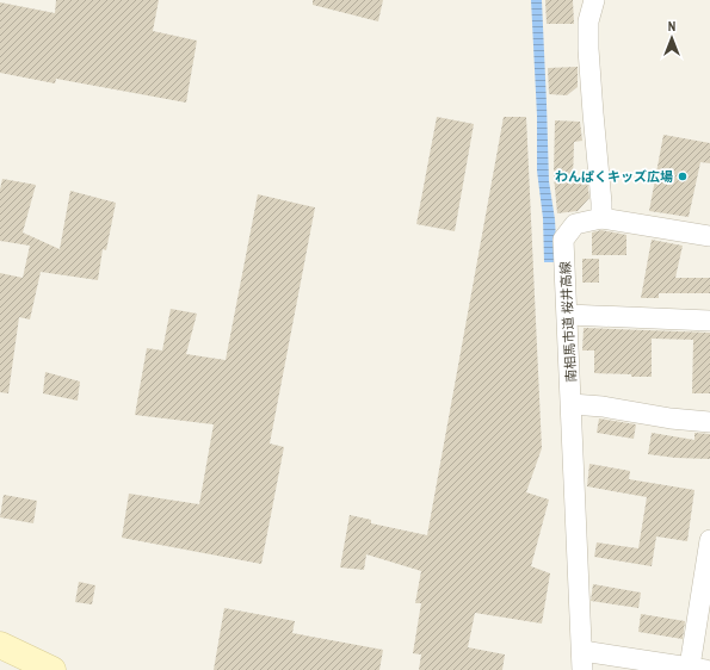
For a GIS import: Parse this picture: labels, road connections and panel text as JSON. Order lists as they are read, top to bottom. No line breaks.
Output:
{"streets":{"street":["南相馬市道 桜井高線"]},"places":["わんぱくキッズ広場"],"north":"top"}
